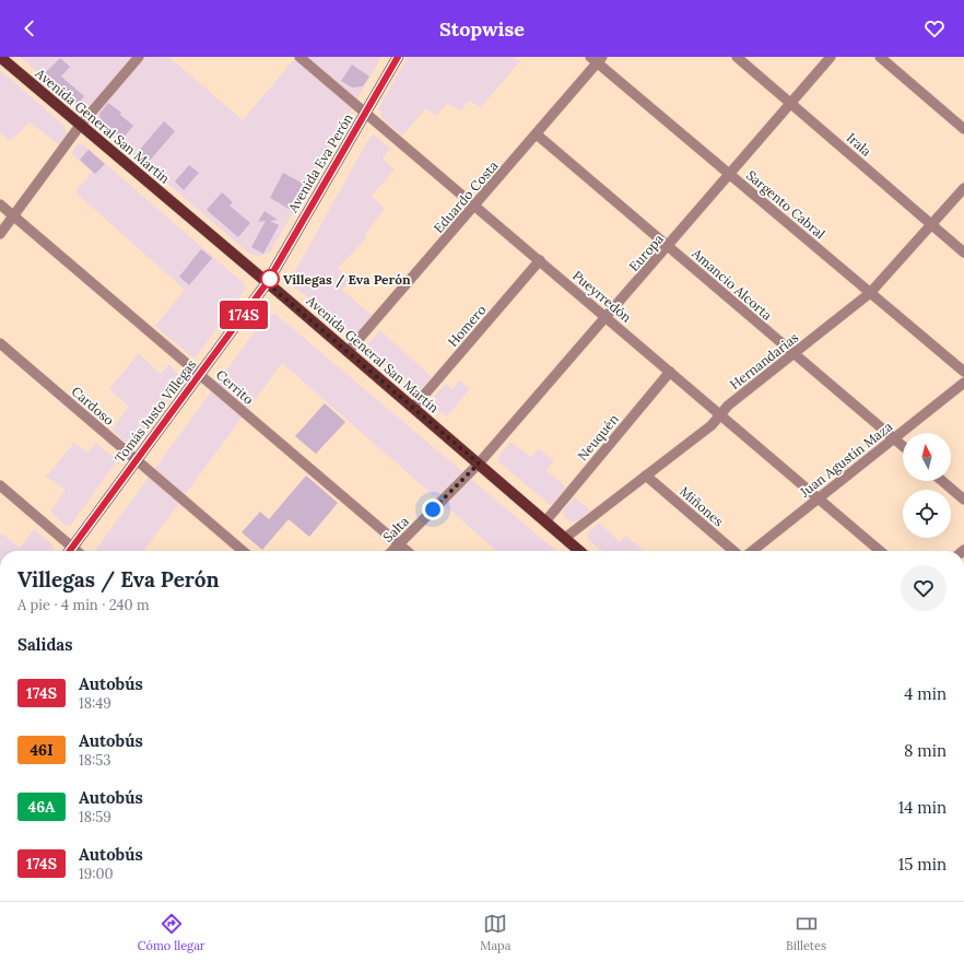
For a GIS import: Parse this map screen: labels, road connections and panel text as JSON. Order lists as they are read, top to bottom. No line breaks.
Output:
{"streets":{"main road":["Avenida General San Martín","Avenida Eva Perón","Tomás Justo Villegas"],"street":["Irala","Eduardo Costa","Sargento Cabral","Europa","Amancio Alcorta","Pueyrredón","Homero","Hernandarias","Cerrito","Cardoso","Neuquén","Juan Agustín Maza","Miñones","Salta"]},"crossings":[["Avenida General San Martín","Avenida Eva Perón"],["Avenida General San Martín","Eduardo Costa"],["Avenida General San Martín","Europa"],["Avenida General San Martín","Homero"],["Avenida General San Martín","Hernandarias"],["Avenida General San Martín","Tomás Justo Villegas"],["Avenida General San Martín","Neuquén"],["Avenida General San Martín","Salta"],["Irala","Europa"],["Irala","Hernandarias"],["Avenida Eva Perón","Pueyrredón"],["Avenida Eva Perón","Tomás Justo Villegas"],["Eduardo Costa","Sargento Cabral"],["Eduardo Costa","Amancio Alcorta"],["Eduardo Costa","Pueyrredón"],["Sargento Cabral","Europa"],["Sargento Cabral","Hernandarias"],["Europa","Amancio Alcorta"],["Europa","Pueyrredón"],["Europa","Salta"],["Amancio Alcorta","Hernandarias"],["Amancio Alcorta","Juan Agustín Maza"],["Pueyrredón","Homero"],["Pueyrredón","Hernandarias"],["Pueyrredón","Neuquén"],["Pueyrredón","Juan Agustín Maza"],["Hernandarias","Miñones"],["Cerrito","Tomás Justo Villegas"],["Cerrito","Salta"],["Cardoso","Tomás Justo Villegas"]],"places":["Villegas / Eva Perón"],"lines":["bus line 174S"],"north":"top","page":{"header":"Stopwise","on_map":"174S","heading":[["Villegas / Eva Perón","A pie · 4 min · 240 m"],"Salidas"],"list":[{"mark":"174S","name":"Autobús","note":"18:49","value":"4 min"},{"mark":"46I","name":"Autobús","note":"18:53","value":"8 min"},{"mark":"46A","name":"Autobús","note":"18:59","value":"14 min"},{"mark":"174S","name":"Autobús","note":"19:00","value":"15 min"}],"tabs":["Cómo llegar","Mapa","Billetes"]}}
